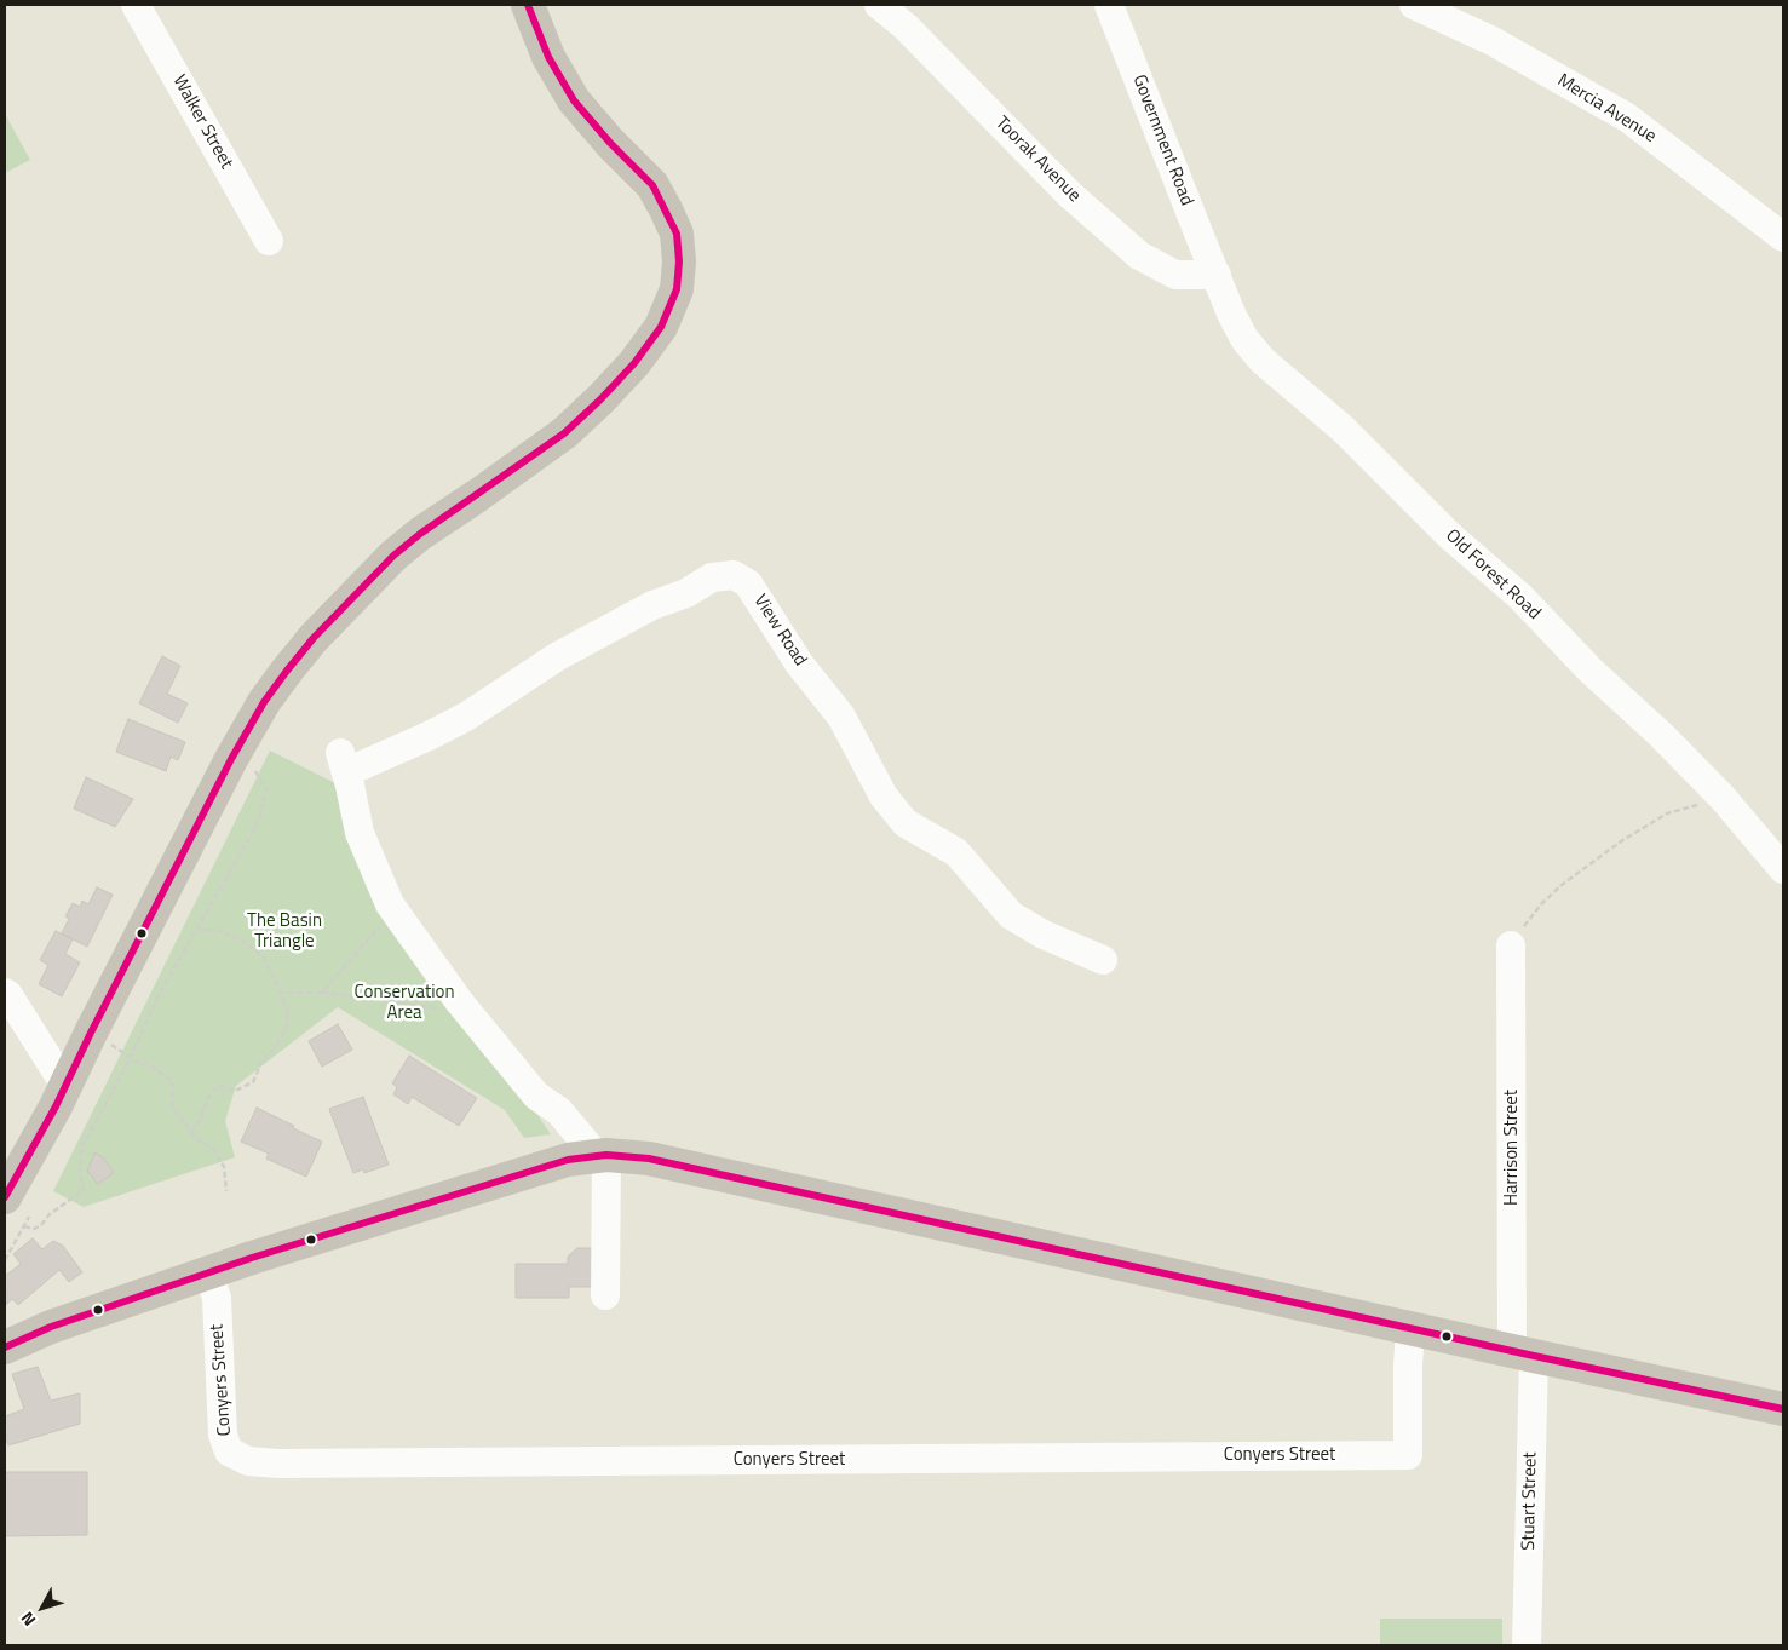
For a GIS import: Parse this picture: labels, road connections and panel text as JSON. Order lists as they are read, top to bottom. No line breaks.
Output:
{"streets":{"street":["Mercia Avenue","Walker Street","Government Road","Toorak Avenue","Old Forest Road","View Road","Harrison Street","Conyers Street","Stuart Street"]},"crossings":[["Government Road","Toorak Avenue"],["Government Road","Old Forest Road"],["Toorak Avenue","Old Forest Road"],["Harrison Street","Stuart Street"]],"parks":["The Basin Triangle","Conservation Area"],"north":"bottom left"}
